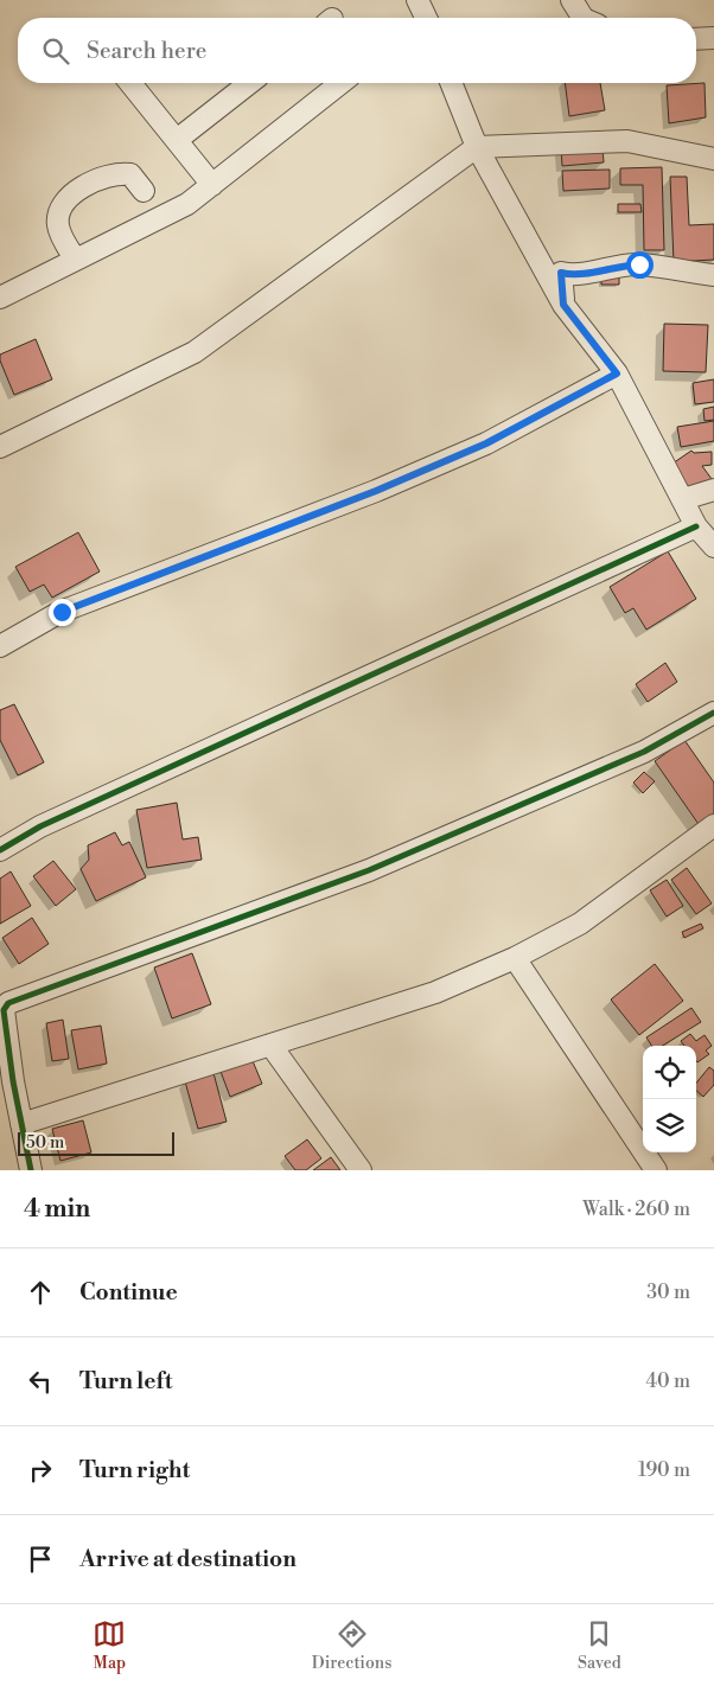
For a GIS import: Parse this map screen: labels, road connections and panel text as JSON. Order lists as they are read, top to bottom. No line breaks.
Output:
{"scale_bar":"50 m","page":{"search":"Search here","scale":"50 m","heading":["4 min","Walk · 260 m"],"list":[["Continue","30 m"],["Turn left","40 m"],["Turn right","190 m"],"Arrive at destination"],"nav":["Map","Directions","Saved"]}}
